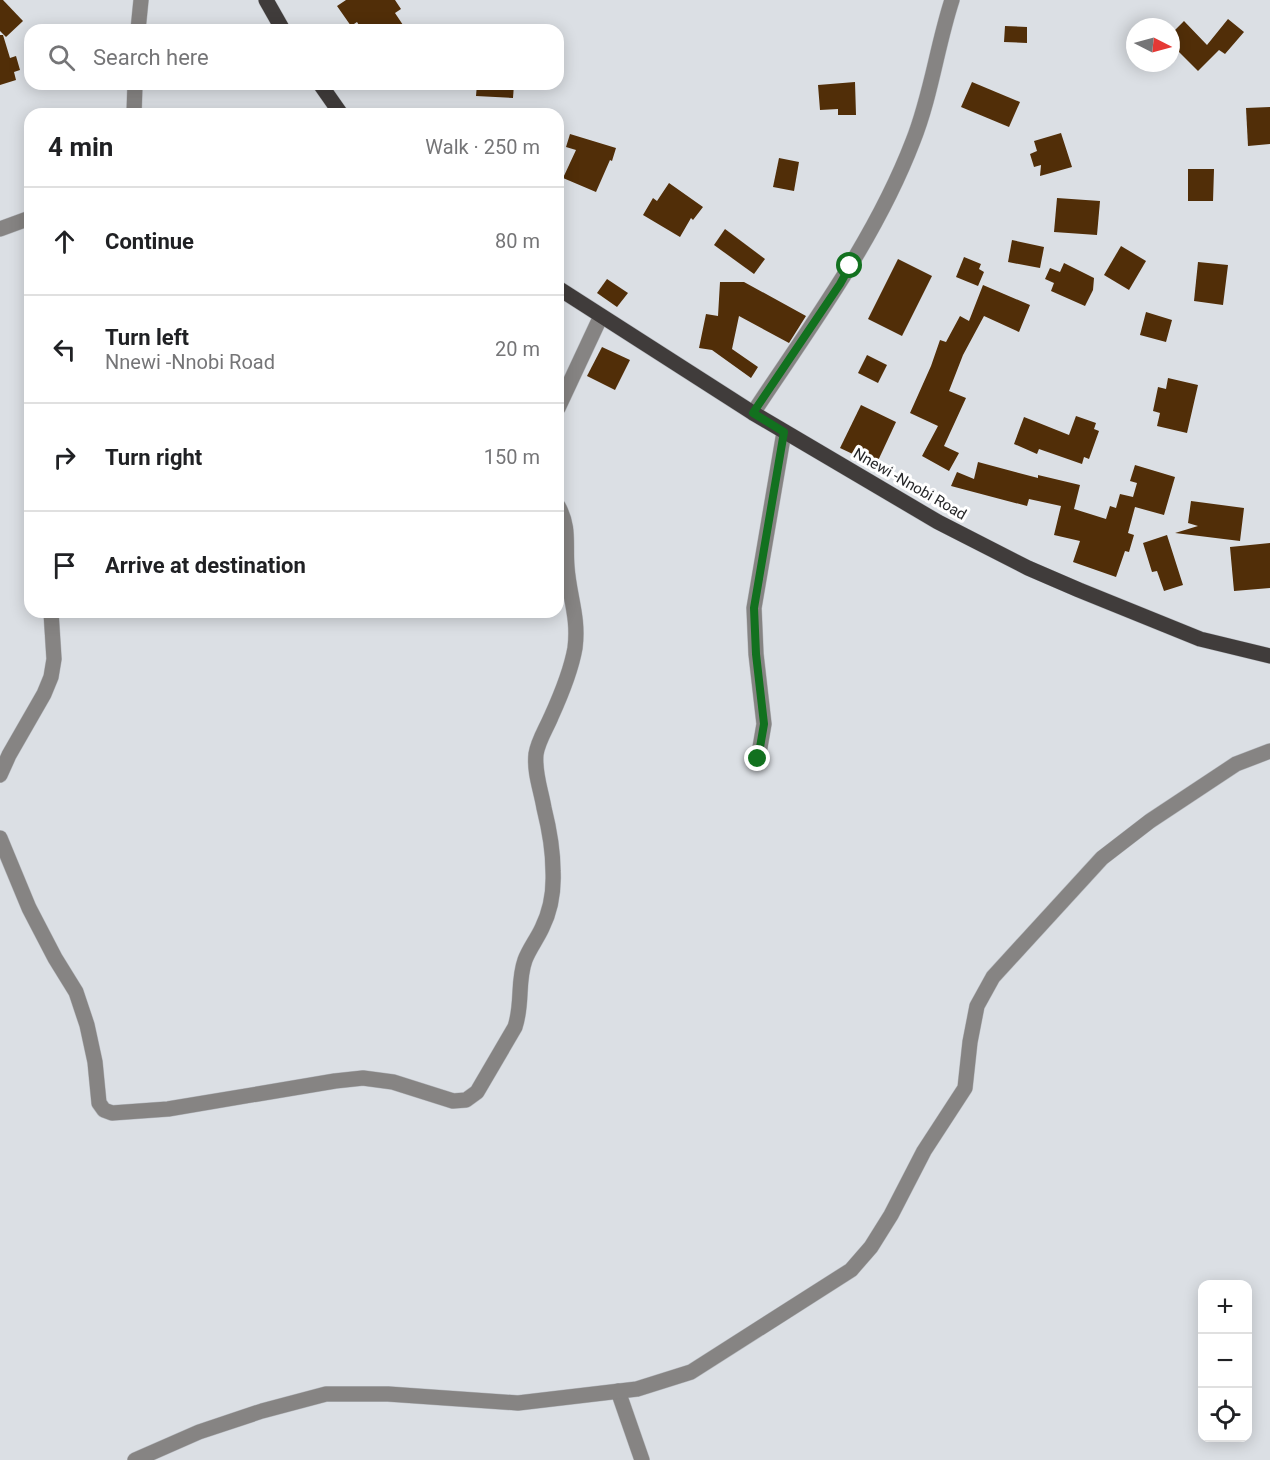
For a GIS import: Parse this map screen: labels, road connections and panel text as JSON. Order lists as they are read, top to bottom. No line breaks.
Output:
{"streets":{"main road":["Nnewi -Nnobi Road"]},"north":"right","page":{"search":"Search here","heading":["4 min","Walk · 250 m"],"list":[["Continue","80 m"],["Turn left","Nnewi -Nnobi Road","20 m"],["Turn right","150 m"],"Arrive at destination"],"map_buttons":["+","−"]}}
